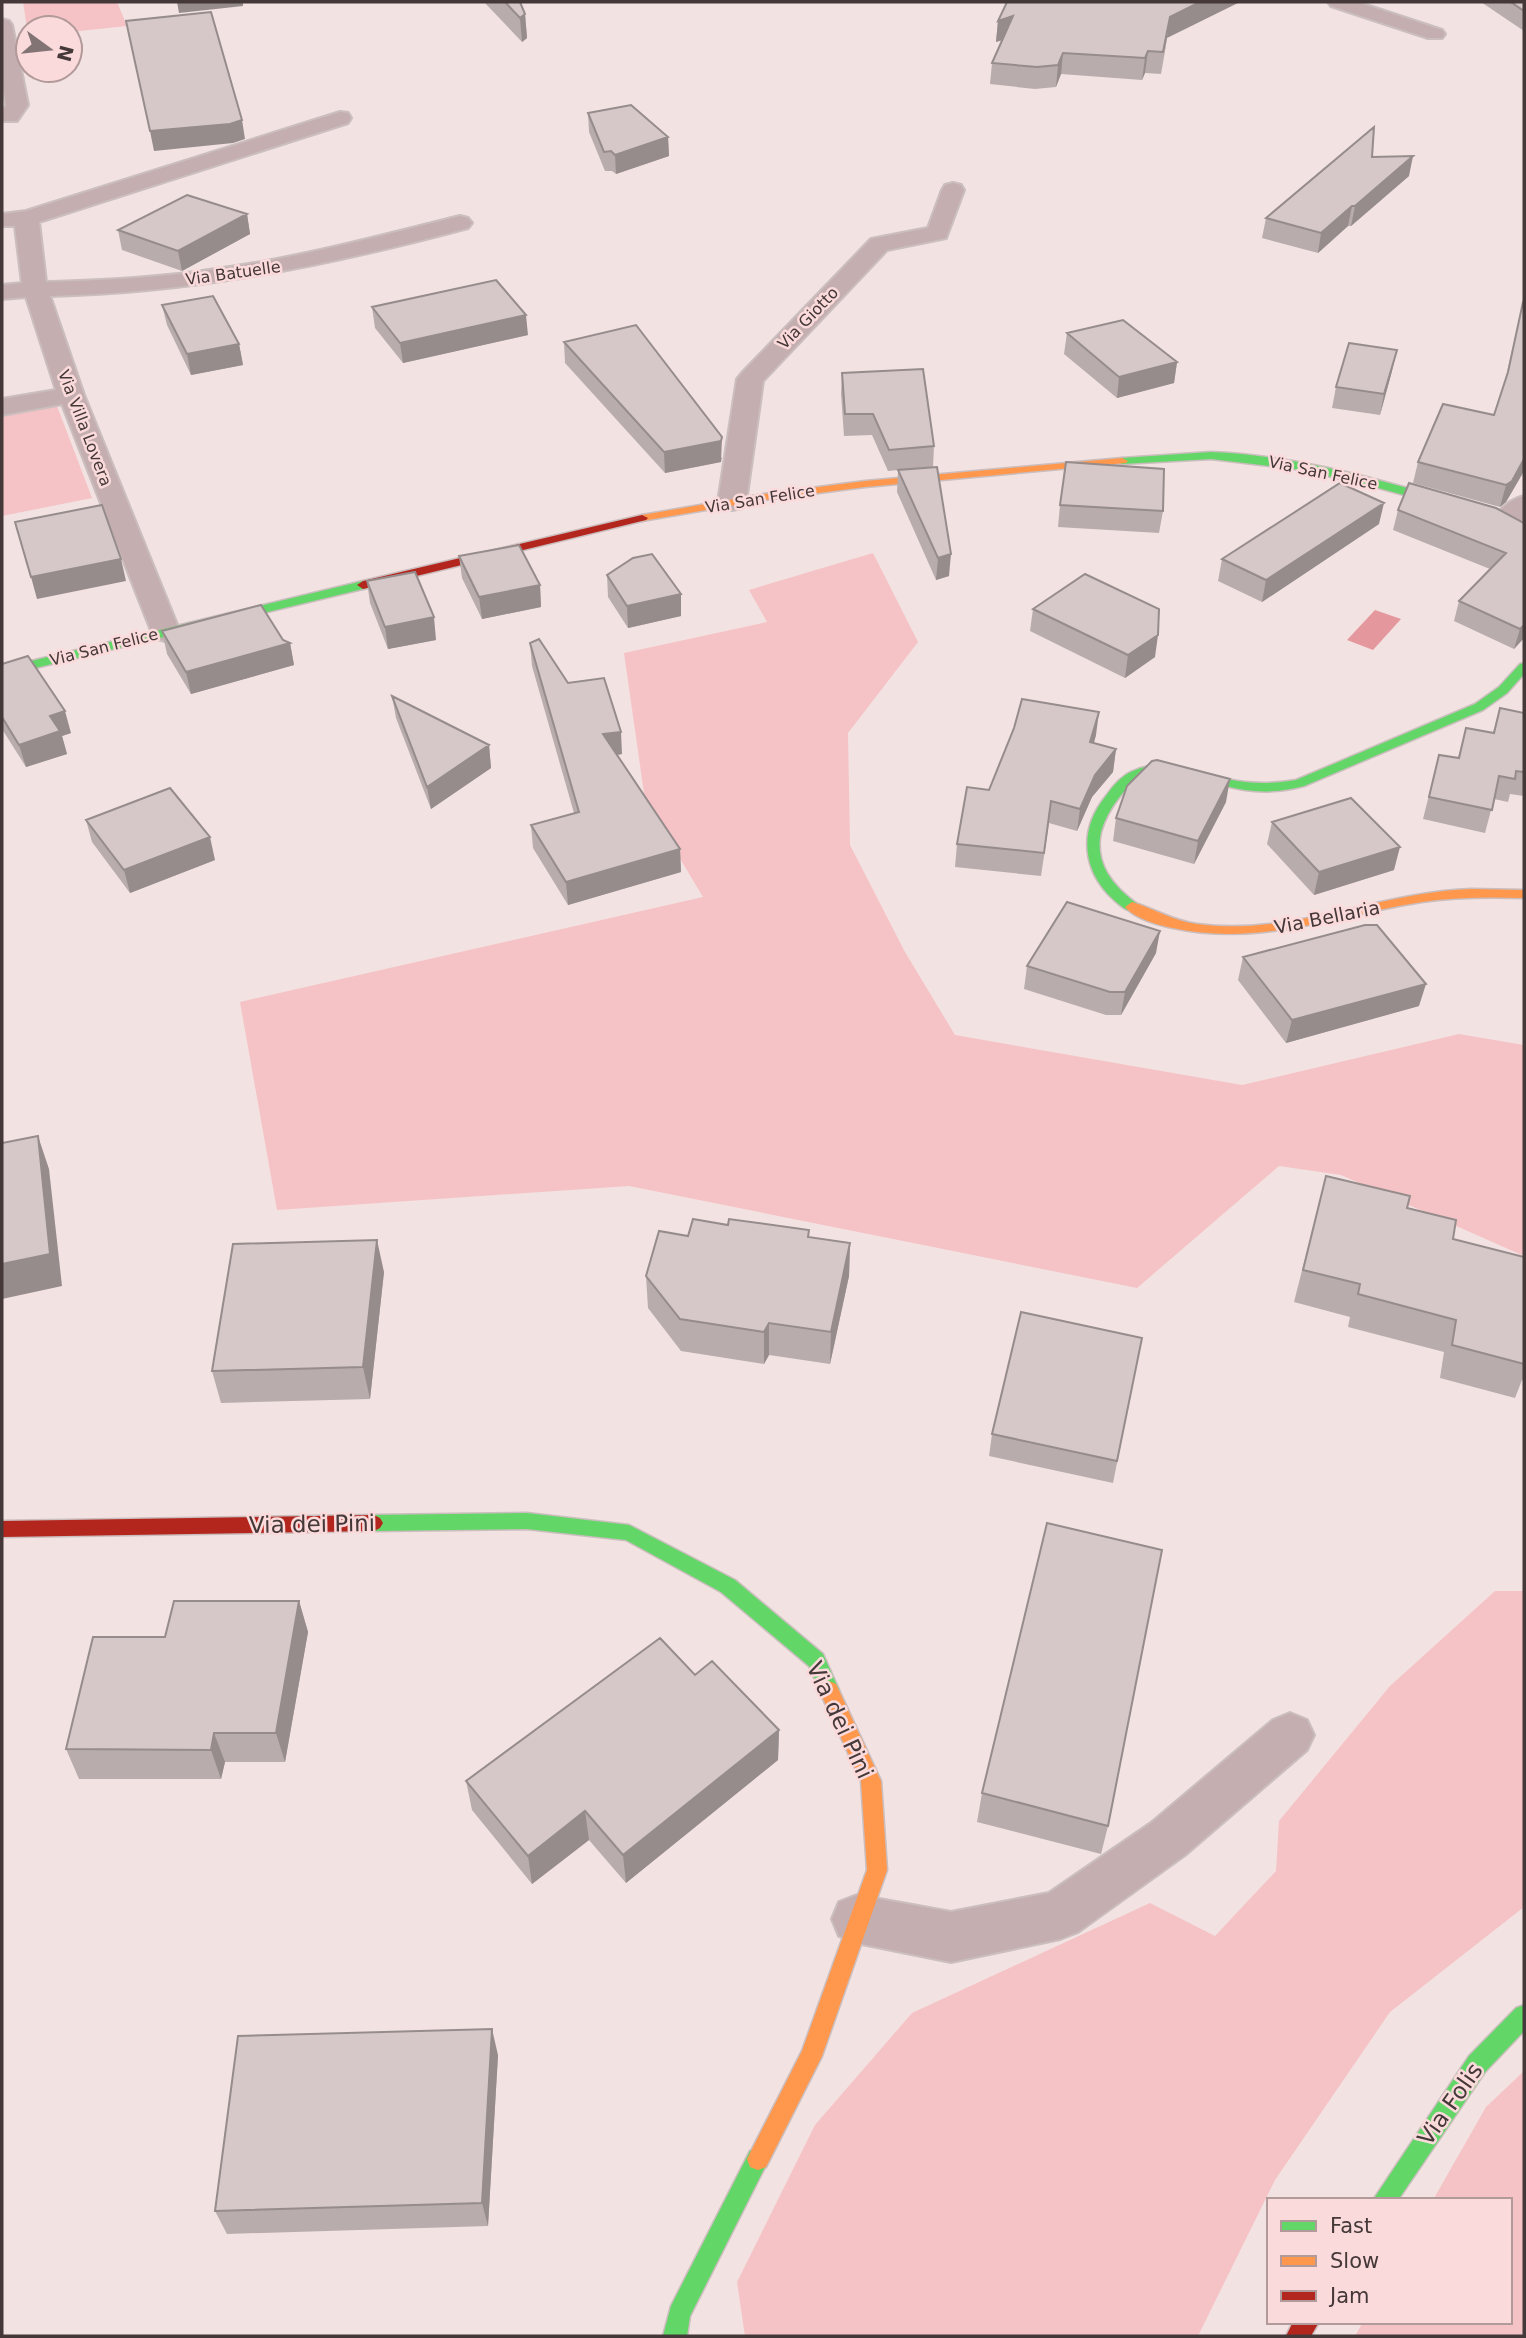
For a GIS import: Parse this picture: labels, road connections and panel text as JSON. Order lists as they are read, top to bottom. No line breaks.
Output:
{"streets":{"street":["Via Batuelle","Via Giotto","Via Villa Lovera","Via San Felice","Via Bellaria","Via dei Pini","Via Folis"]},"crossings":[["Via Batuelle","Via Villa Lovera"],["Via Giotto","Via San Felice"],["Via Villa Lovera","Via San Felice"]],"legend":["Fast","Slow","Jam"],"north":"right"}
